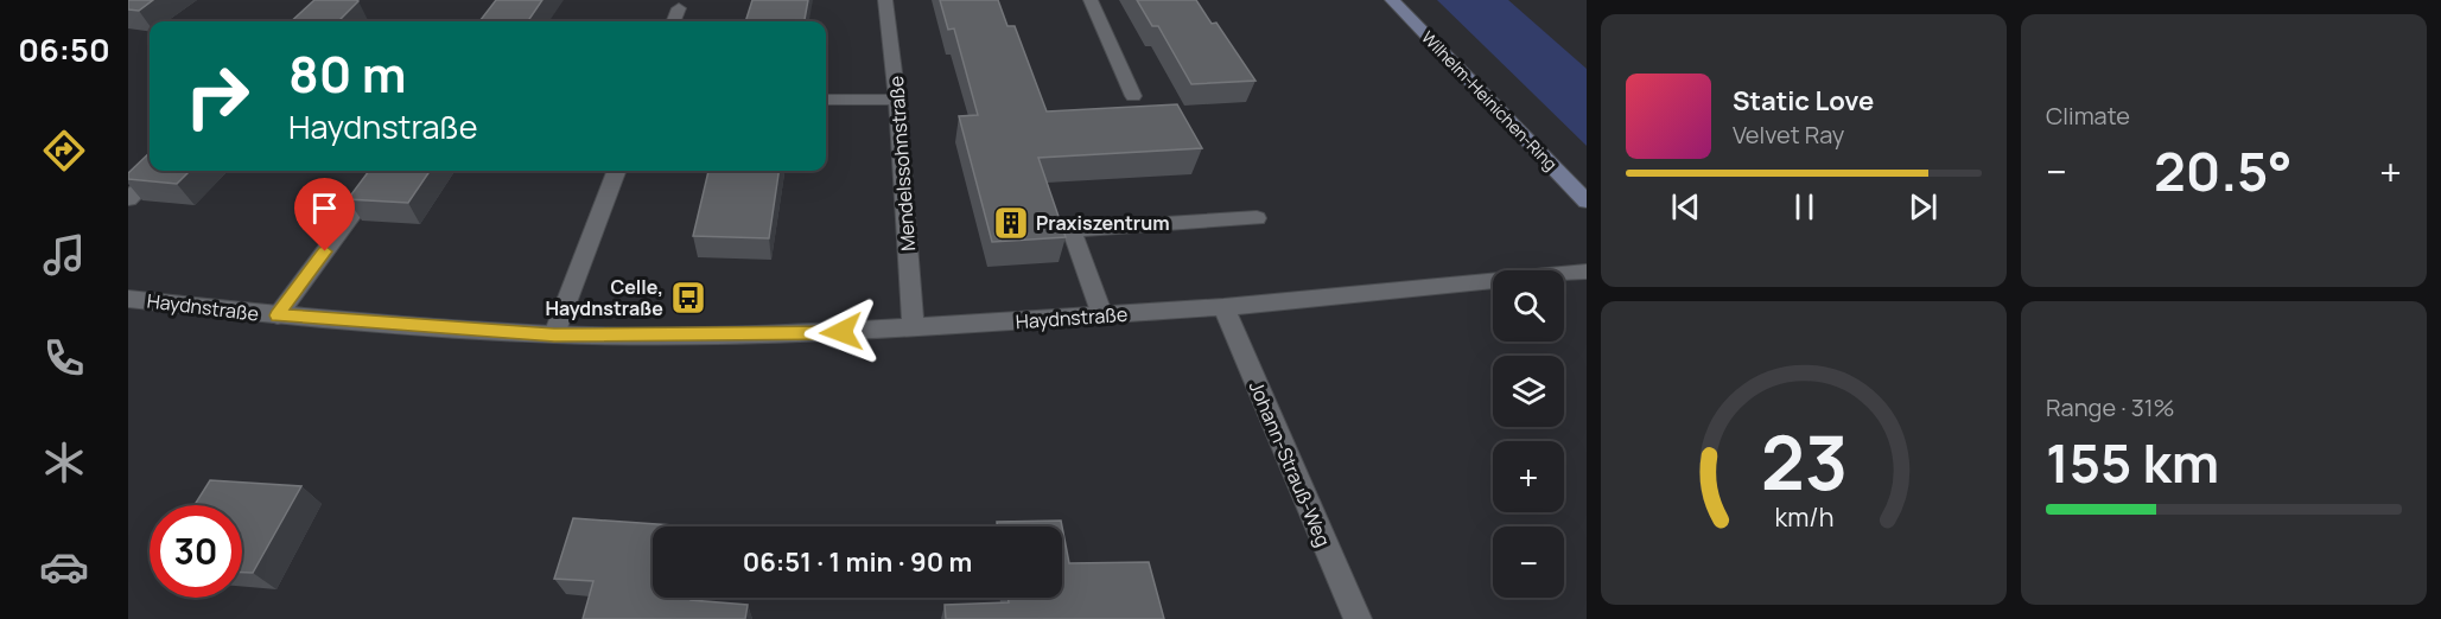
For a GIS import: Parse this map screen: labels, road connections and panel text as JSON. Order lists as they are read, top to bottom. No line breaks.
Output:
{"streets":{"main road":["Wilhelm-Heinichen-Ring"],"street":["Mendelssohnstraße","Haydnstraße","Johann-Strauß-Weg"]},"crossings":[["Mendelssohnstraße","Haydnstraße"],["Haydnstraße","Johann-Strauß-Weg"]],"places":{"building":["Praxiszentrum"],"bus stop":["Celle, Haydnstraße"]},"page":{"tabs":"06:50","tile":["Climate",["Range · 31%","155 km"]],"turn":["80 m","Haydnstraße"],"song":["Static Love","Velvet Ray"],"heat":["−","20.5°","+"],"map_buttons":["+","−"],"limit":"30","trip":"06:51 · 1 min · 90 m","gauge":["23","km/h"]}}
